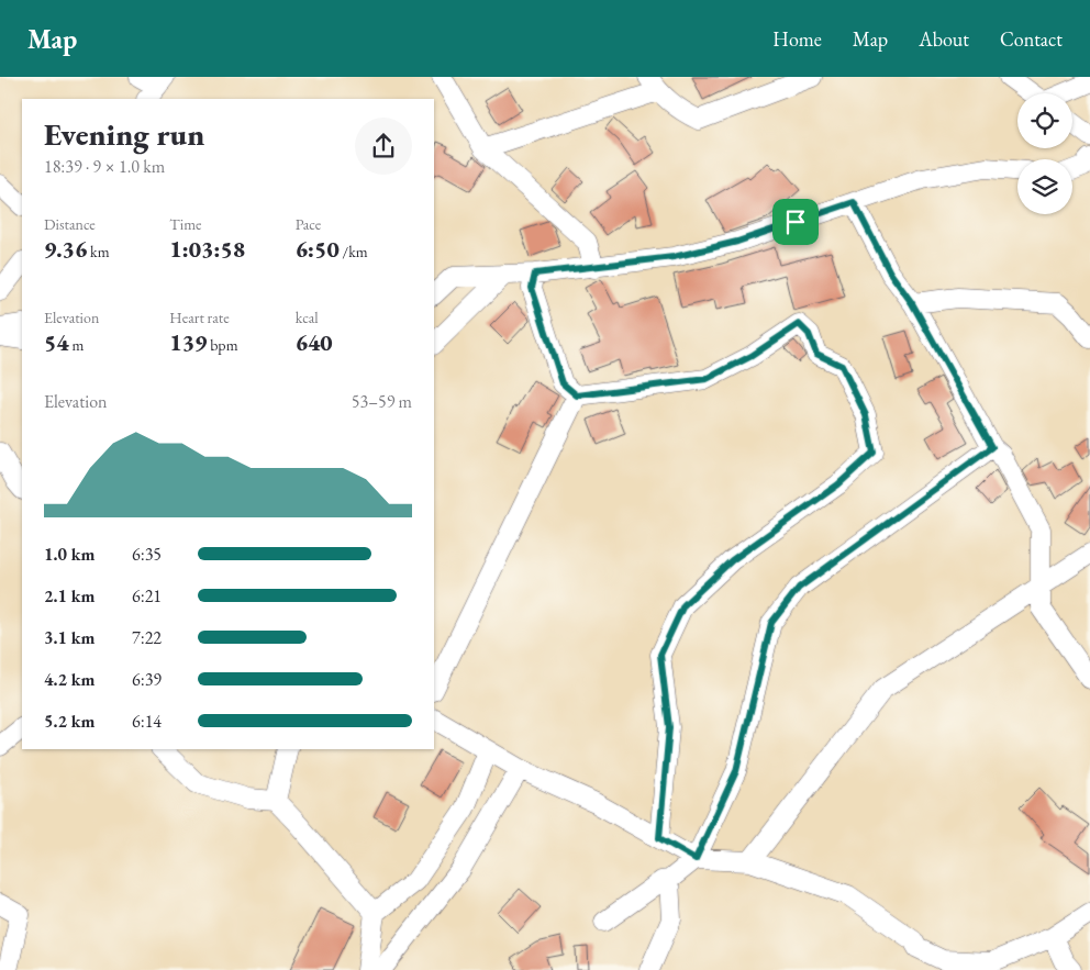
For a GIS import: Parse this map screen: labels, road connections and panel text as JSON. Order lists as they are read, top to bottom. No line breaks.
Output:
{"page":{"header":"Map","nav":["Home","Map","About","Contact"],"heading":["Evening run","18:39 · 9 × 1.0 km"],"stats":[["Distance","9.36 km"],["Time","1:03:58"],["Pace","6:50 /km"],["Elevation","54 m"],["Heart rate","139 bpm"],["kcal","640"]],"chart":["Elevation","53–59 m"],"list":[{"name":"1.0 km","note":"6:35"},{"name":"2.1 km","note":"6:21"},{"name":"3.1 km","note":"7:22"},{"name":"4.2 km","note":"6:39"},{"name":"5.2 km","note":"6:14"}]}}
